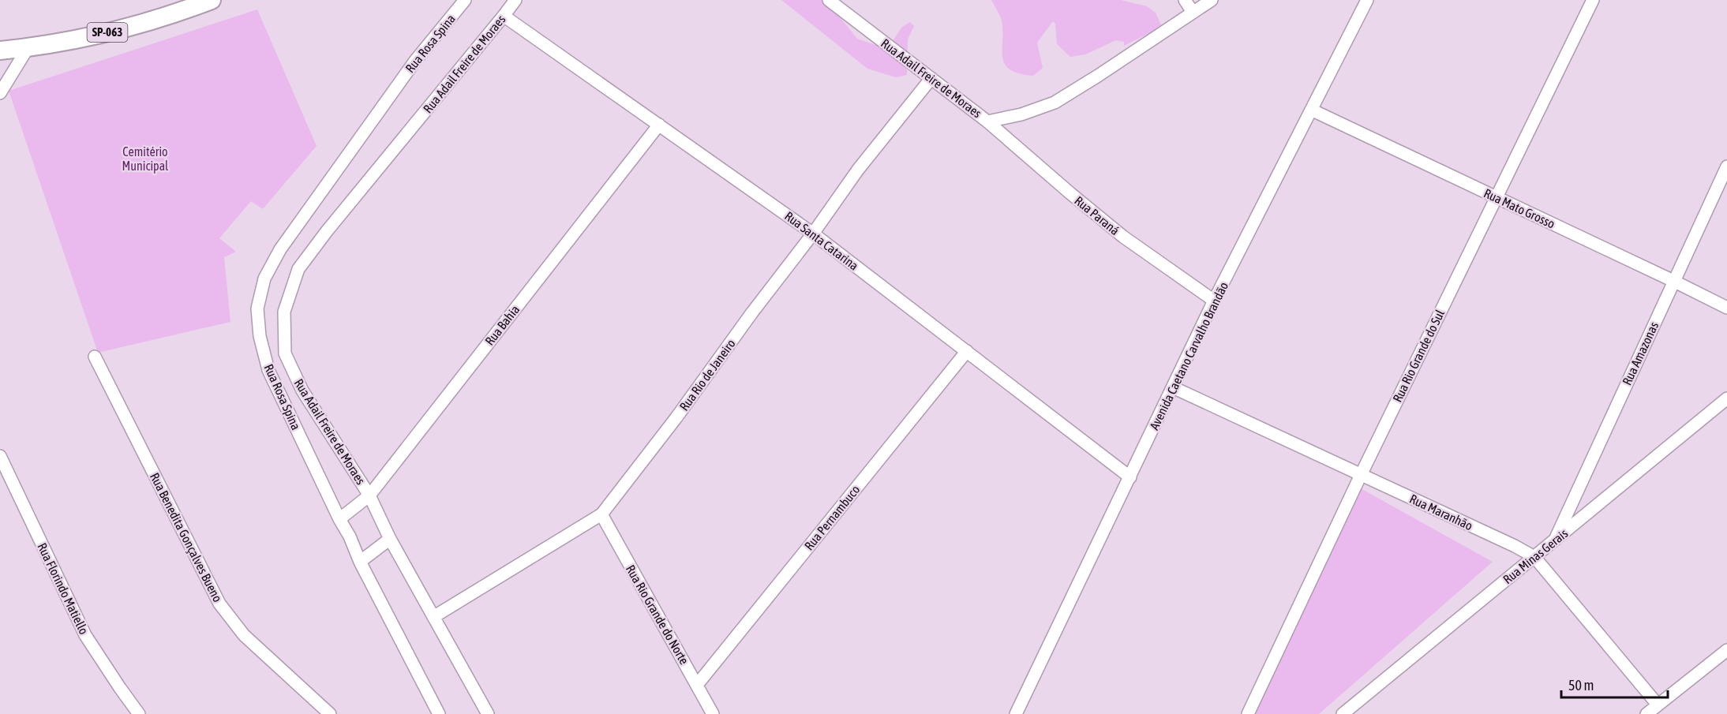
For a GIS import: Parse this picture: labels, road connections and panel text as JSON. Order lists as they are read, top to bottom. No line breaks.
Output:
{"streets":{"main road":["SP-063"],"street":["Rua Rosa Spina","Rua Adail Freire de Moraes","Rua Mato Grosso","Rua Paraná","Rua Santa Catarina","Rua Bahia","Rua Amazonas","Avenida Caetano Carvalho Brandão","Rua Rio Grande do Sul","Rua Rio de Janeiro","Rua Maranhão","Rua Pernambuco","Rua Benedita Gonçalves Bueno","Rua Minas Gerais","Rua Florindo Matiello","Rua Rio Grande do Norte"]},"crossings":[["Rua Rosa Spina","Rua Bahia"],["Rua Adail Freire de Moraes","Rua Paraná"],["Rua Adail Freire de Moraes","Rua Santa Catarina"],["Rua Adail Freire de Moraes","Rua Bahia"],["Rua Adail Freire de Moraes","Rua Rio de Janeiro"],["Rua Mato Grosso","Rua Amazonas"],["Rua Mato Grosso","Avenida Caetano Carvalho Brandão"],["Rua Mato Grosso","Rua Rio Grande do Sul"],["Rua Paraná","Avenida Caetano Carvalho Brandão"],["Rua Santa Catarina","Rua Bahia"],["Rua Santa Catarina","Avenida Caetano Carvalho Brandão"],["Rua Santa Catarina","Rua Rio de Janeiro"],["Rua Santa Catarina","Rua Pernambuco"],["Rua Amazonas","Rua Minas Gerais"],["Avenida Caetano Carvalho Brandão","Rua Maranhão"],["Rua Rio Grande do Sul","Rua Maranhão"],["Rua Rio de Janeiro","Rua Rio Grande do Norte"],["Rua Maranhão","Rua Minas Gerais"],["Rua Pernambuco","Rua Rio Grande do Norte"]],"parks":["Cemitério Municipal"],"scale_bar":"50 m"}
